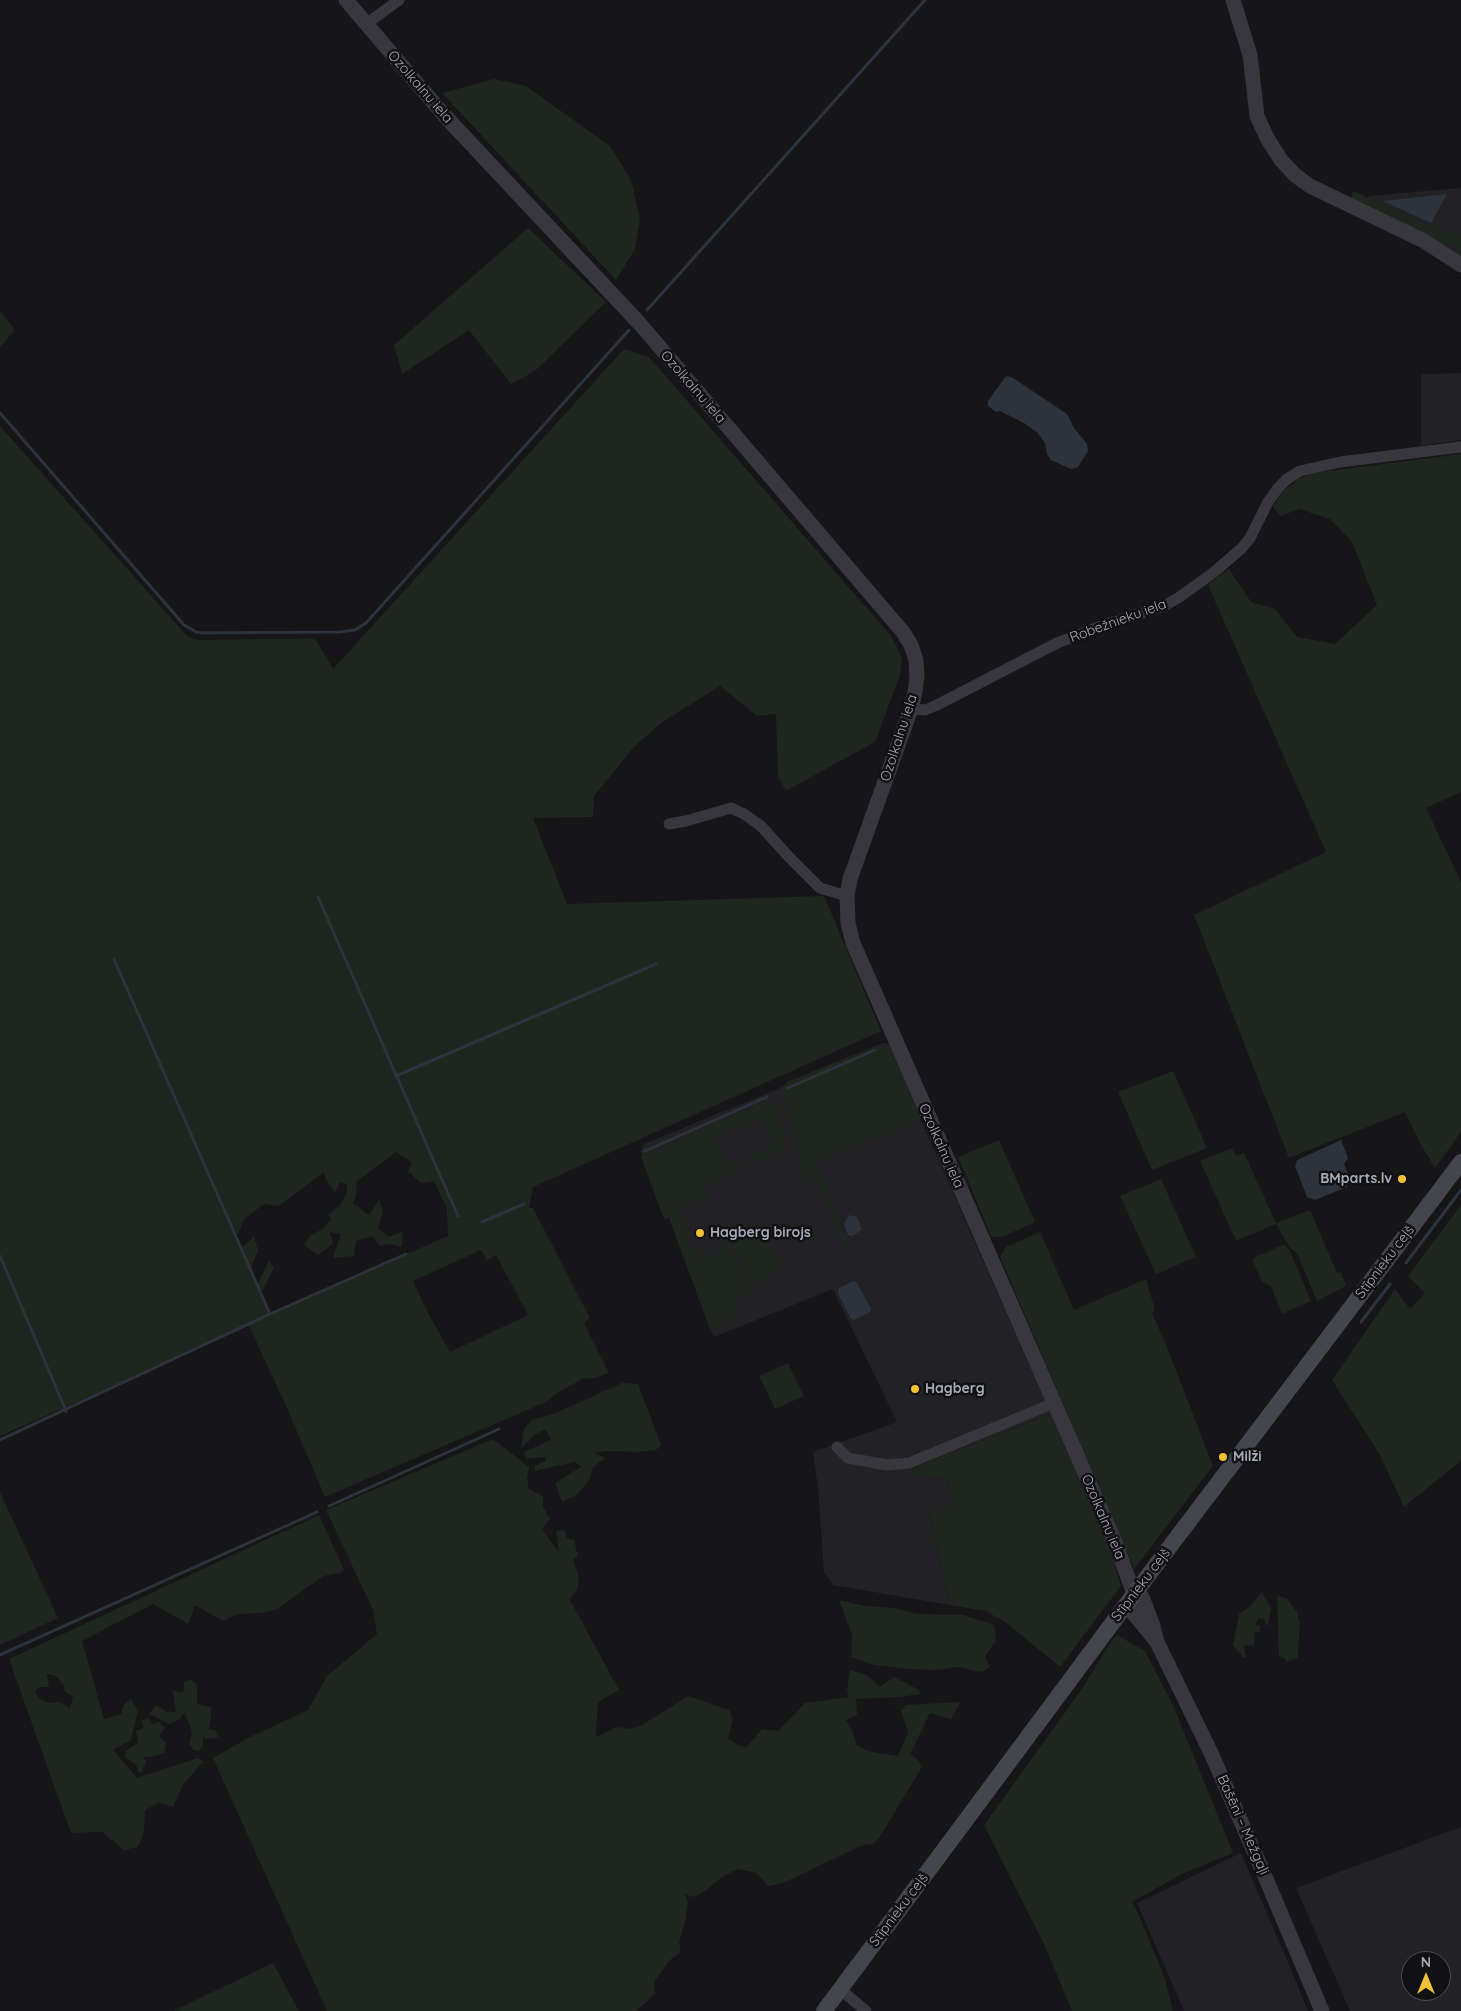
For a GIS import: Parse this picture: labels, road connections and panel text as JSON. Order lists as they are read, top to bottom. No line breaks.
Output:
{"streets":{"main road":["Stīpnieku ceļš"],"street":["Ozolkalnu iela","Robežnieku iela","Bašēni – Mežgaļi"]},"crossings":[["Ozolkalnu iela","Robežnieku iela"],["Ozolkalnu iela","Stīpnieku ceļš"],["Ozolkalnu iela","Bašēni – Mežgaļi"],["Stīpnieku ceļš","Bašēni – Mežgaļi"]],"places":["BMparts.lv","Hagberg birojs","Hagberg","Milži"],"north":"top"}
